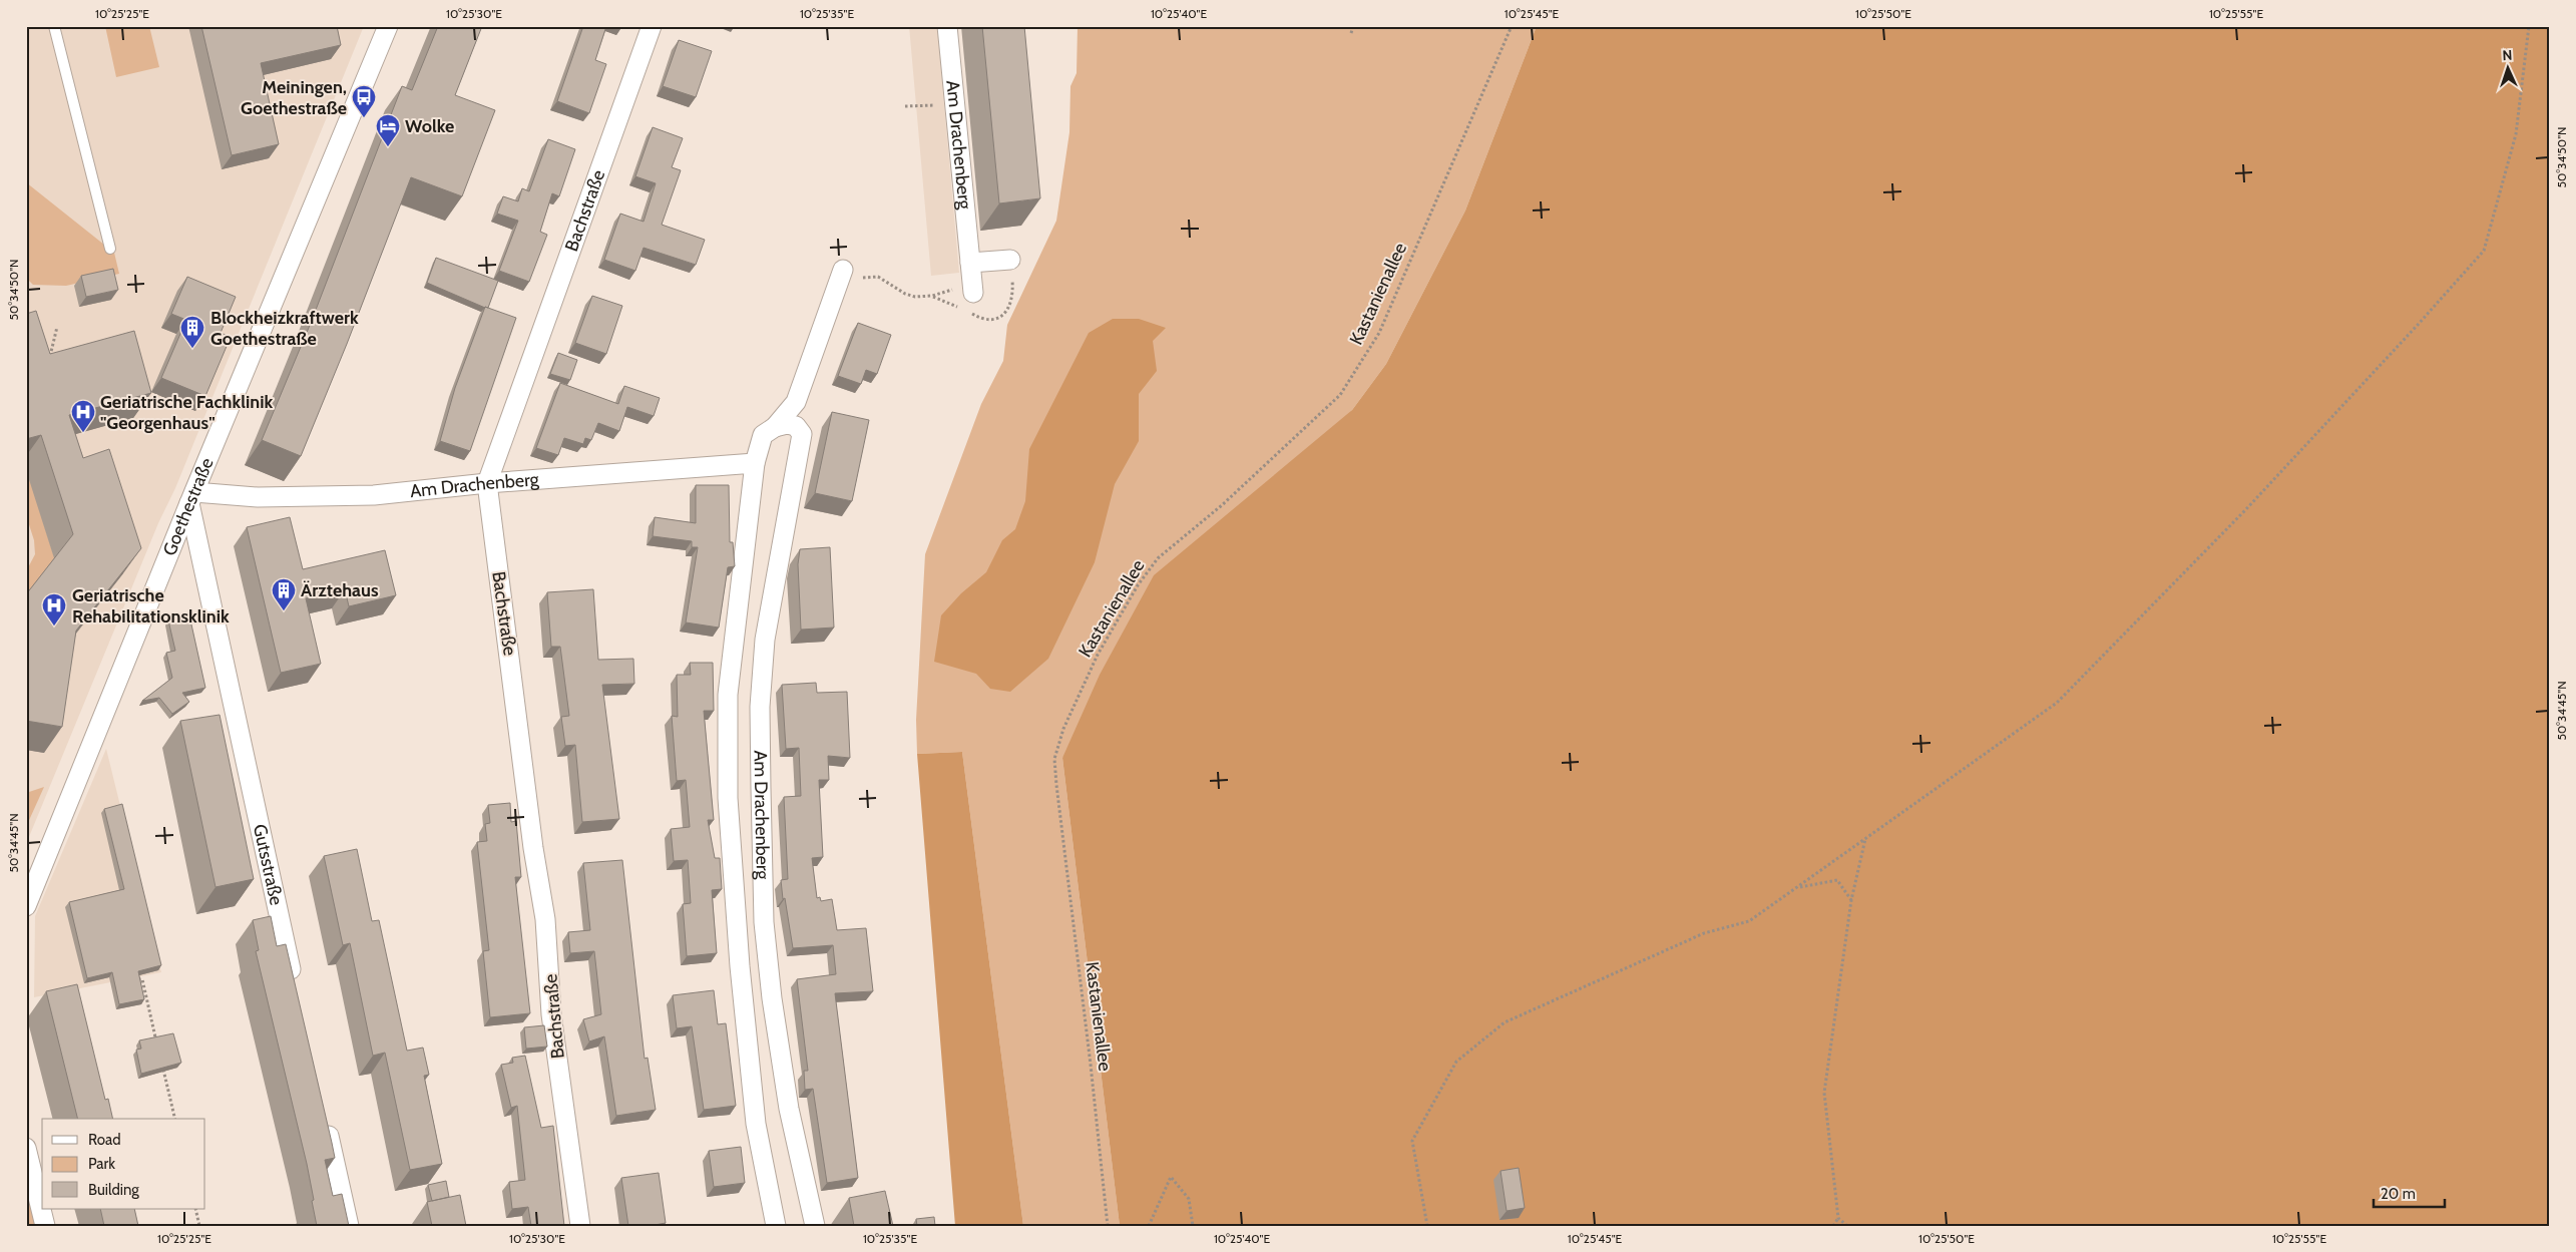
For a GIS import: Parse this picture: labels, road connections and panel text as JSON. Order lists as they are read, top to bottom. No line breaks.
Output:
{"streets":{"street":["Am Drachenberg","Bachstraße","Goethestraße","Gutsstraße"],"path":["Kastanienallee"]},"crossings":[["Am Drachenberg","Bachstraße"],["Am Drachenberg","Goethestraße"],["Am Drachenberg","Gutsstraße"],["Goethestraße","Gutsstraße"]],"places":{"bus stop":["Meiningen, Goethestraße"],"hotel":["Wolke"],"building":["Blockheizkraftwerk Goethestraße","Ärztehaus"],"hospital":["Geriatrische Fachklinik \"Georgenhaus\"","Geriatrische Rehabilitationsklinik"]},"legend":["Road","Park","Building"],"scale_bar":"20 m","north":"top","coordinates":["10°25'25\"E","10°25'30\"E","10°25'35\"E","10°25'40\"E","10°25'45\"E","10°25'50\"E","10°25'55\"E","50°34'50\"N","50°34'45\"N"]}
